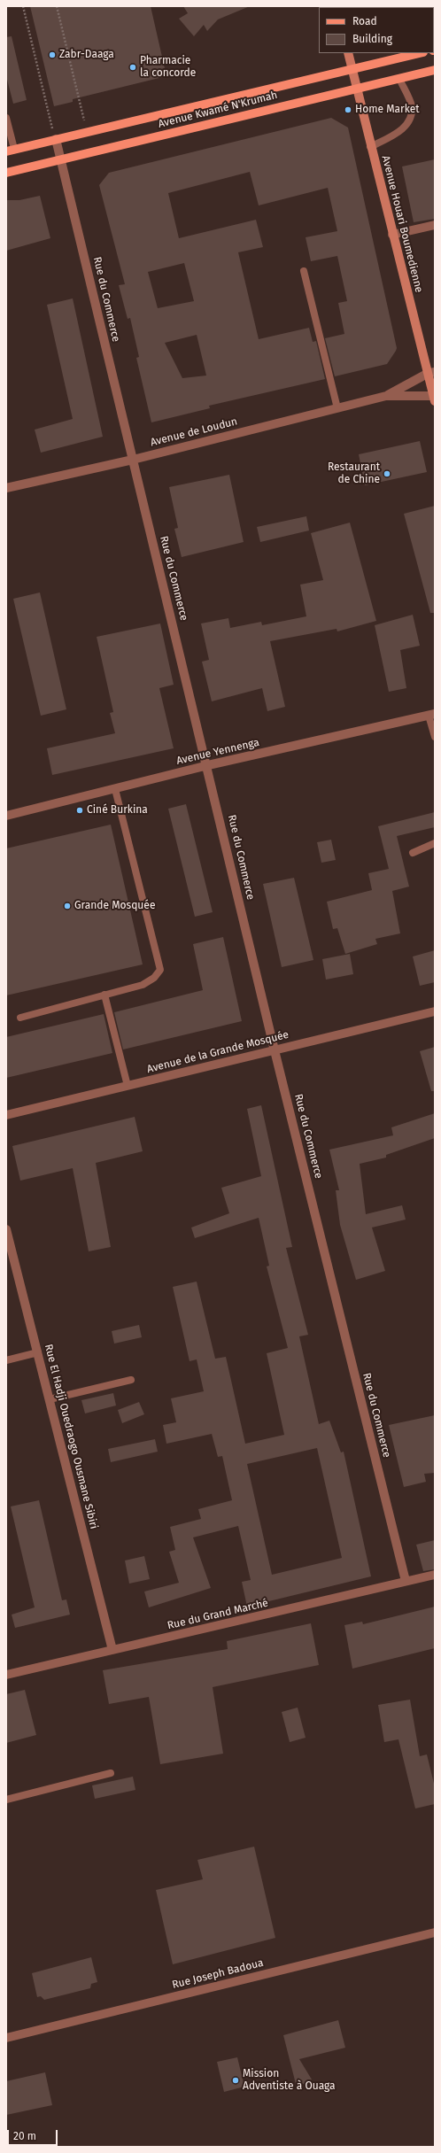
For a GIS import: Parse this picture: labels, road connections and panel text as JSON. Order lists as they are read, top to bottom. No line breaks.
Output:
{"streets":{"main road":["Avenue Kwamé N'Krumah","Avenue Houari Boumedienne"],"street":["Rue du Commerce","Avenue de Loudun","Avenue Yennenga","Avenue de la Grande Mosquée","Rue El Hadji Ouedraogo Ousmane Sibiri","Rue du Grand Marché","Rue Joseph Badoua"]},"crossings":[["Avenue Kwamé N'Krumah","Avenue Houari Boumedienne"],["Avenue Kwamé N'Krumah","Rue du Commerce"],["Avenue Houari Boumedienne","Avenue de Loudun"],["Rue du Commerce","Avenue de Loudun"],["Rue du Commerce","Avenue Yennenga"],["Rue du Commerce","Avenue de la Grande Mosquée"],["Rue du Commerce","Rue du Grand Marché"],["Rue El Hadji Ouedraogo Ousmane Sibiri","Rue du Grand Marché"]],"places":["Zabr-Daaga","Pharmacie la concorde","Home Market","Restaurant de Chine","Ciné Burkina","Grande Mosquée","Mission Adventiste à Ouaga"],"legend":["Road","Building"],"scale_bar":"20 m"}
